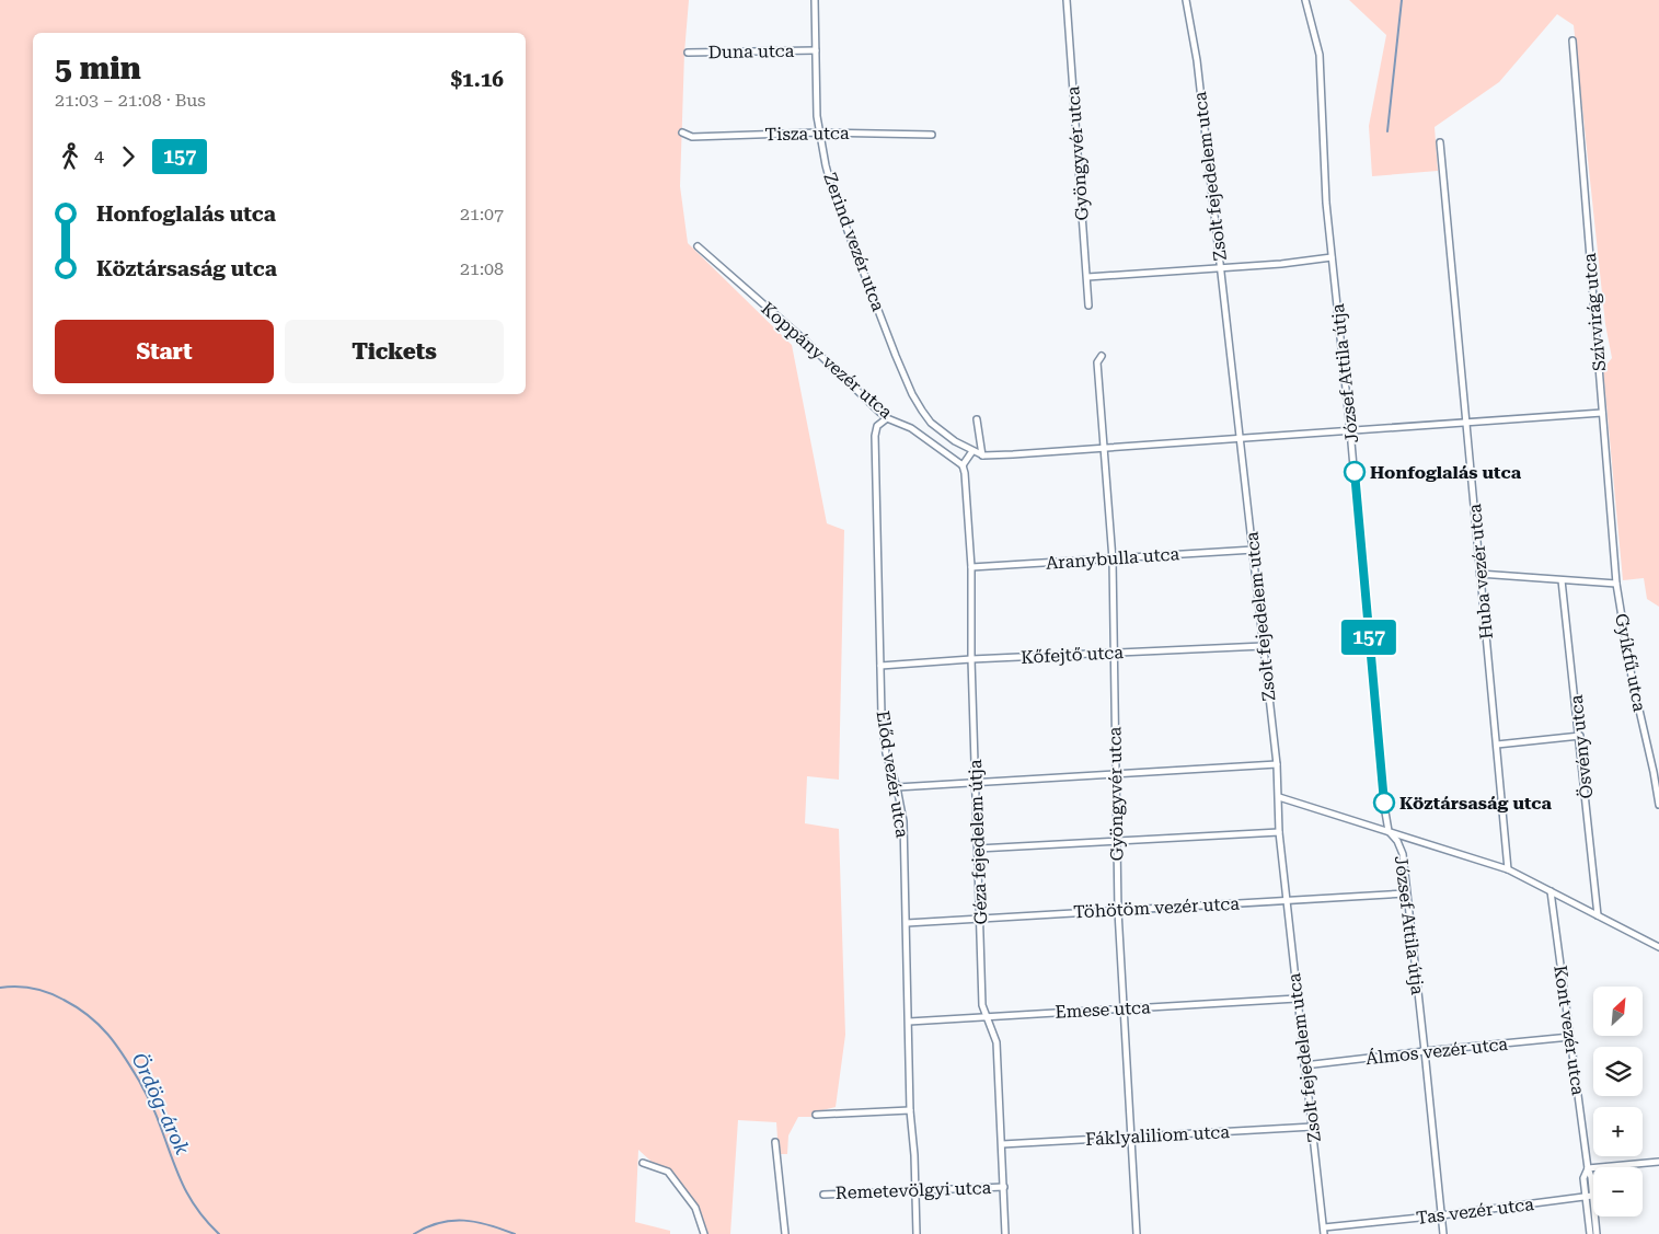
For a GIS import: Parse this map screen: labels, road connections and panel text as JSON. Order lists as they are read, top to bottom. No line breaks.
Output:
{"streets":{"street":["Duna utca","Tisza utca","Gyöngyvér utca","Zsolt fejedelem utca","Zerind vezér utca","Szívvirág utca","Koppány vezér utca","József Attila útja","Aranybulla utca","Huba vezér utca","Kőfejtő utca","Gyíkfű utca","Ösvény utca","Előd vezér utca","Géza fejedelem útja","Töhötöm vezér utca","Emese utca","Kont vezér utca","Álmos vezér utca","Fáklyaliliom utca","Remetevölgyi utca","Tas vezér utca"]},"crossings":[["Duna utca","Zerind vezér utca"],["Tisza utca","Zerind vezér utca"],["Gyöngyvér utca","Aranybulla utca"],["Gyöngyvér utca","Kőfejtő utca"],["Gyöngyvér utca","Töhötöm vezér utca"],["Gyöngyvér utca","Emese utca"],["Gyöngyvér utca","Fáklyaliliom utca"],["Zsolt fejedelem utca","Aranybulla utca"],["Zsolt fejedelem utca","Kőfejtő utca"],["Zsolt fejedelem utca","Töhötöm vezér utca"],["Zsolt fejedelem utca","Emese utca"],["Zsolt fejedelem utca","Álmos vezér utca"],["Zsolt fejedelem utca","Fáklyaliliom utca"],["Zsolt fejedelem utca","Tas vezér utca"],["Szívvirág utca","Gyíkfű utca"],["Koppány vezér utca","Előd vezér utca"],["Koppány vezér utca","Géza fejedelem útja"],["József Attila útja","Töhötöm vezér utca"],["József Attila útja","Álmos vezér utca"],["József Attila útja","Tas vezér utca"],["Aranybulla utca","Géza fejedelem útja"],["Kőfejtő utca","Előd vezér utca"],["Kőfejtő utca","Géza fejedelem útja"],["Előd vezér utca","Töhötöm vezér utca"],["Előd vezér utca","Emese utca"],["Előd vezér utca","Remetevölgyi utca"],["Géza fejedelem útja","Töhötöm vezér utca"],["Géza fejedelem útja","Emese utca"],["Géza fejedelem útja","Fáklyaliliom utca"],["Géza fejedelem útja","Remetevölgyi utca"],["Kont vezér utca","Álmos vezér utca"],["Kont vezér utca","Tas vezér utca"]],"water":["Ördög-árok"],"places":["Honfoglalás utca","Köztársaság utca"],"lines":["bus line 157"],"north":"top right","page":{"on_map":"157","heading":["5 min","21:03 – 21:08 · Bus","$1.16"],"legs":["4","157"],"list":[{"name":"Honfoglalás utca","value":"21:07"},{"name":"Köztársaság utca","value":"21:08"}],"buttons":["Start","Tickets"],"map_buttons":["+","−"]}}
